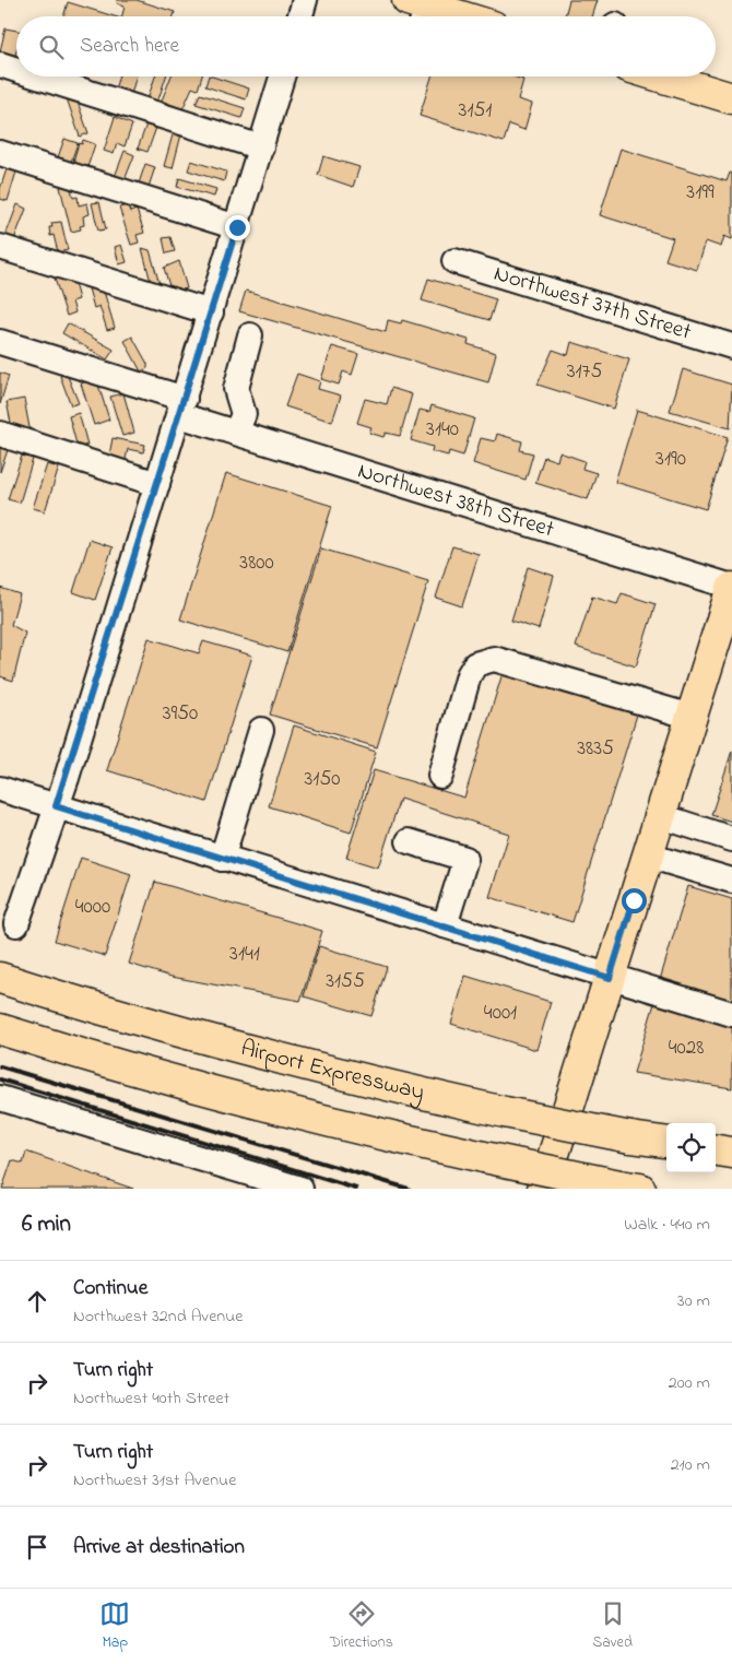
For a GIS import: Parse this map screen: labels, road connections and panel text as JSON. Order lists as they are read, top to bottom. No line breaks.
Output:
{"streets":{"main road":["Airport Expressway"],"street":["Northwest 37th Street","Northwest 38th Street"]},"house_numbers":["3151","3199","3175","3140","3190","3800","3950","3835","3150","4000","3141","3155","4001","4028"],"page":{"search":"Search here","heading":["6 min","Walk · 440 m"],"list":[["Continue","Northwest 32nd Avenue","30 m"],["Turn right","Northwest 40th Street","200 m"],["Turn right","Northwest 31st Avenue","210 m"],"Arrive at destination"],"nav":["Map","Directions","Saved"]}}
